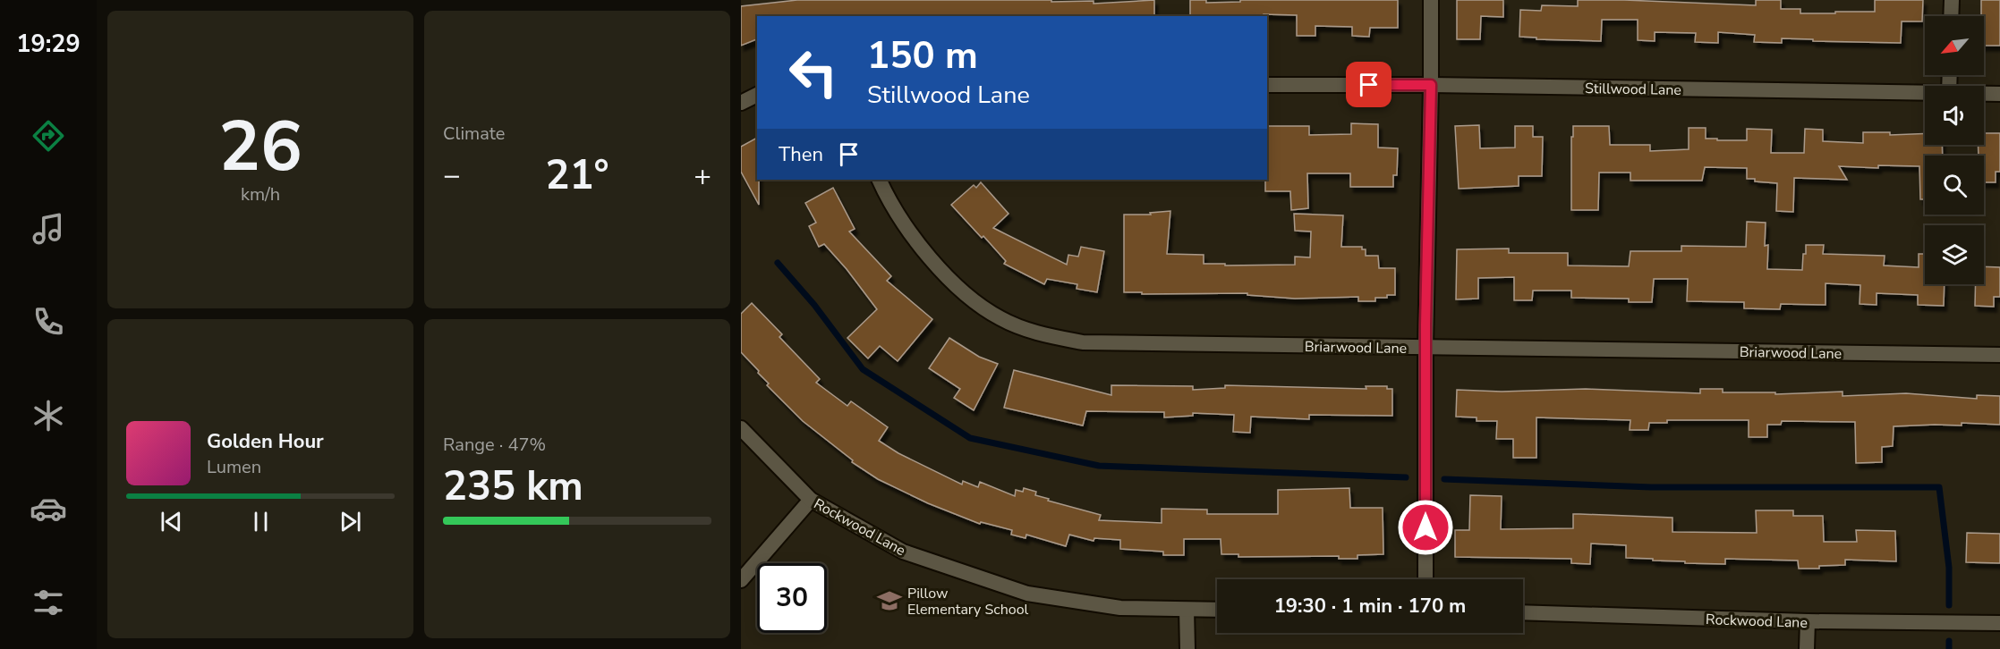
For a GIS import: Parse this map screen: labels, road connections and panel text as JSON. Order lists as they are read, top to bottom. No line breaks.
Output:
{"streets":{"street":["Stillwood Lane","Briarwood Lane","Rockwood Lane"]},"places":{"school or university":["Pillow Elementary School"]},"north":"bottom left","page":{"tabs":"19:29","tile":[["26","km/h"],"Climate",["Range · 47%","235 km"]],"turn":["150 m","Stillwood Lane"],"then":"Then","heat":["−","21°","+"],"song":["Golden Hour","Lumen"],"limit":"30","trip":"19:30 · 1 min · 170 m"}}
